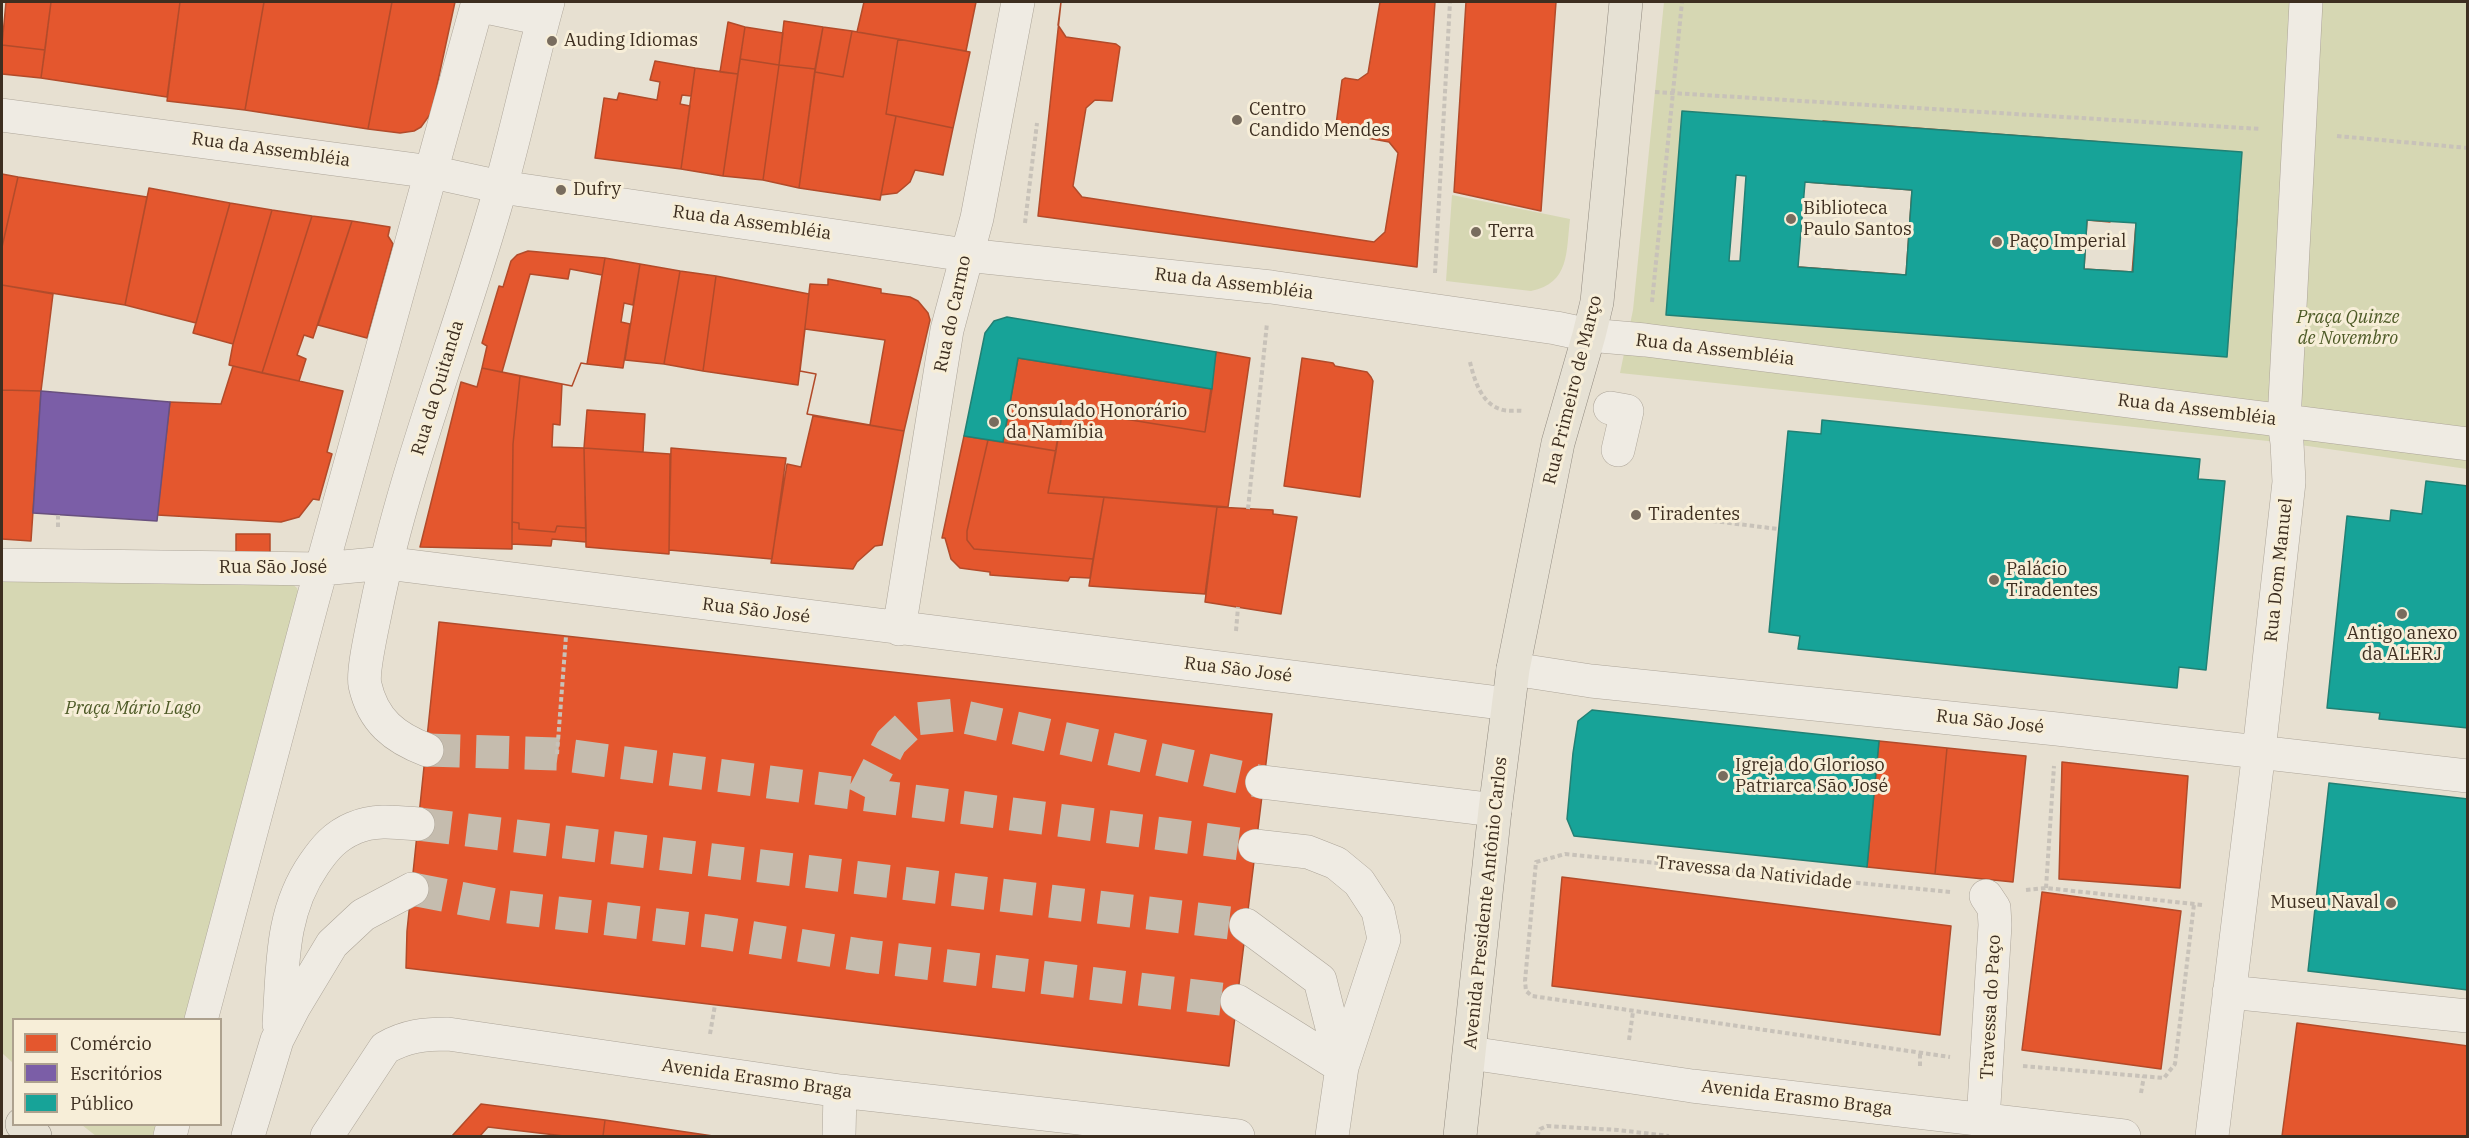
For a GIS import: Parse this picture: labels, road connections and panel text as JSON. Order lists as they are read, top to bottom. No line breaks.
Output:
{"streets":{"main road":["Rua Primeiro de Março","Avenida Presidente Antônio Carlos"],"street":["Rua da Assembléia","Rua do Carmo","Rua da Quitanda","Rua São José","Rua Dom Manuel","Travessa do Paço","Avenida Erasmo Braga"],"path":["Travessa da Natividade"]},"crossings":[["Rua da Assembléia","Rua do Carmo"],["Rua da Assembléia","Rua da Quitanda"],["Rua da Assembléia","Rua Primeiro de Março"],["Rua da Assembléia","Rua Dom Manuel"],["Rua do Carmo","Rua São José"],["Rua da Quitanda","Rua São José"],["Rua Primeiro de Março","Rua São José"],["Rua Primeiro de Março","Avenida Presidente Antônio Carlos"],["Rua São José","Rua Dom Manuel"],["Rua São José","Avenida Presidente Antônio Carlos"],["Rua Dom Manuel","Travessa da Natividade"],["Travessa da Natividade","Travessa do Paço"],["Avenida Presidente Antônio Carlos","Avenida Erasmo Braga"],["Travessa do Paço","Avenida Erasmo Braga"]],"parks":["Praça Quinze de Novembro","Praça Mário Lago"],"places":["Auding Idiomas","Centro Candido Mendes","Dufry","Biblioteca Paulo Santos","Terra","Paço Imperial","Consulado Honorário da Namíbia","Tiradentes","Palácio Tiradentes","Antigo anexo da ALERJ","Igreja do Glorioso Patriarca São José","Museu Naval"],"legend":["Comércio","Escritórios","Público"]}
